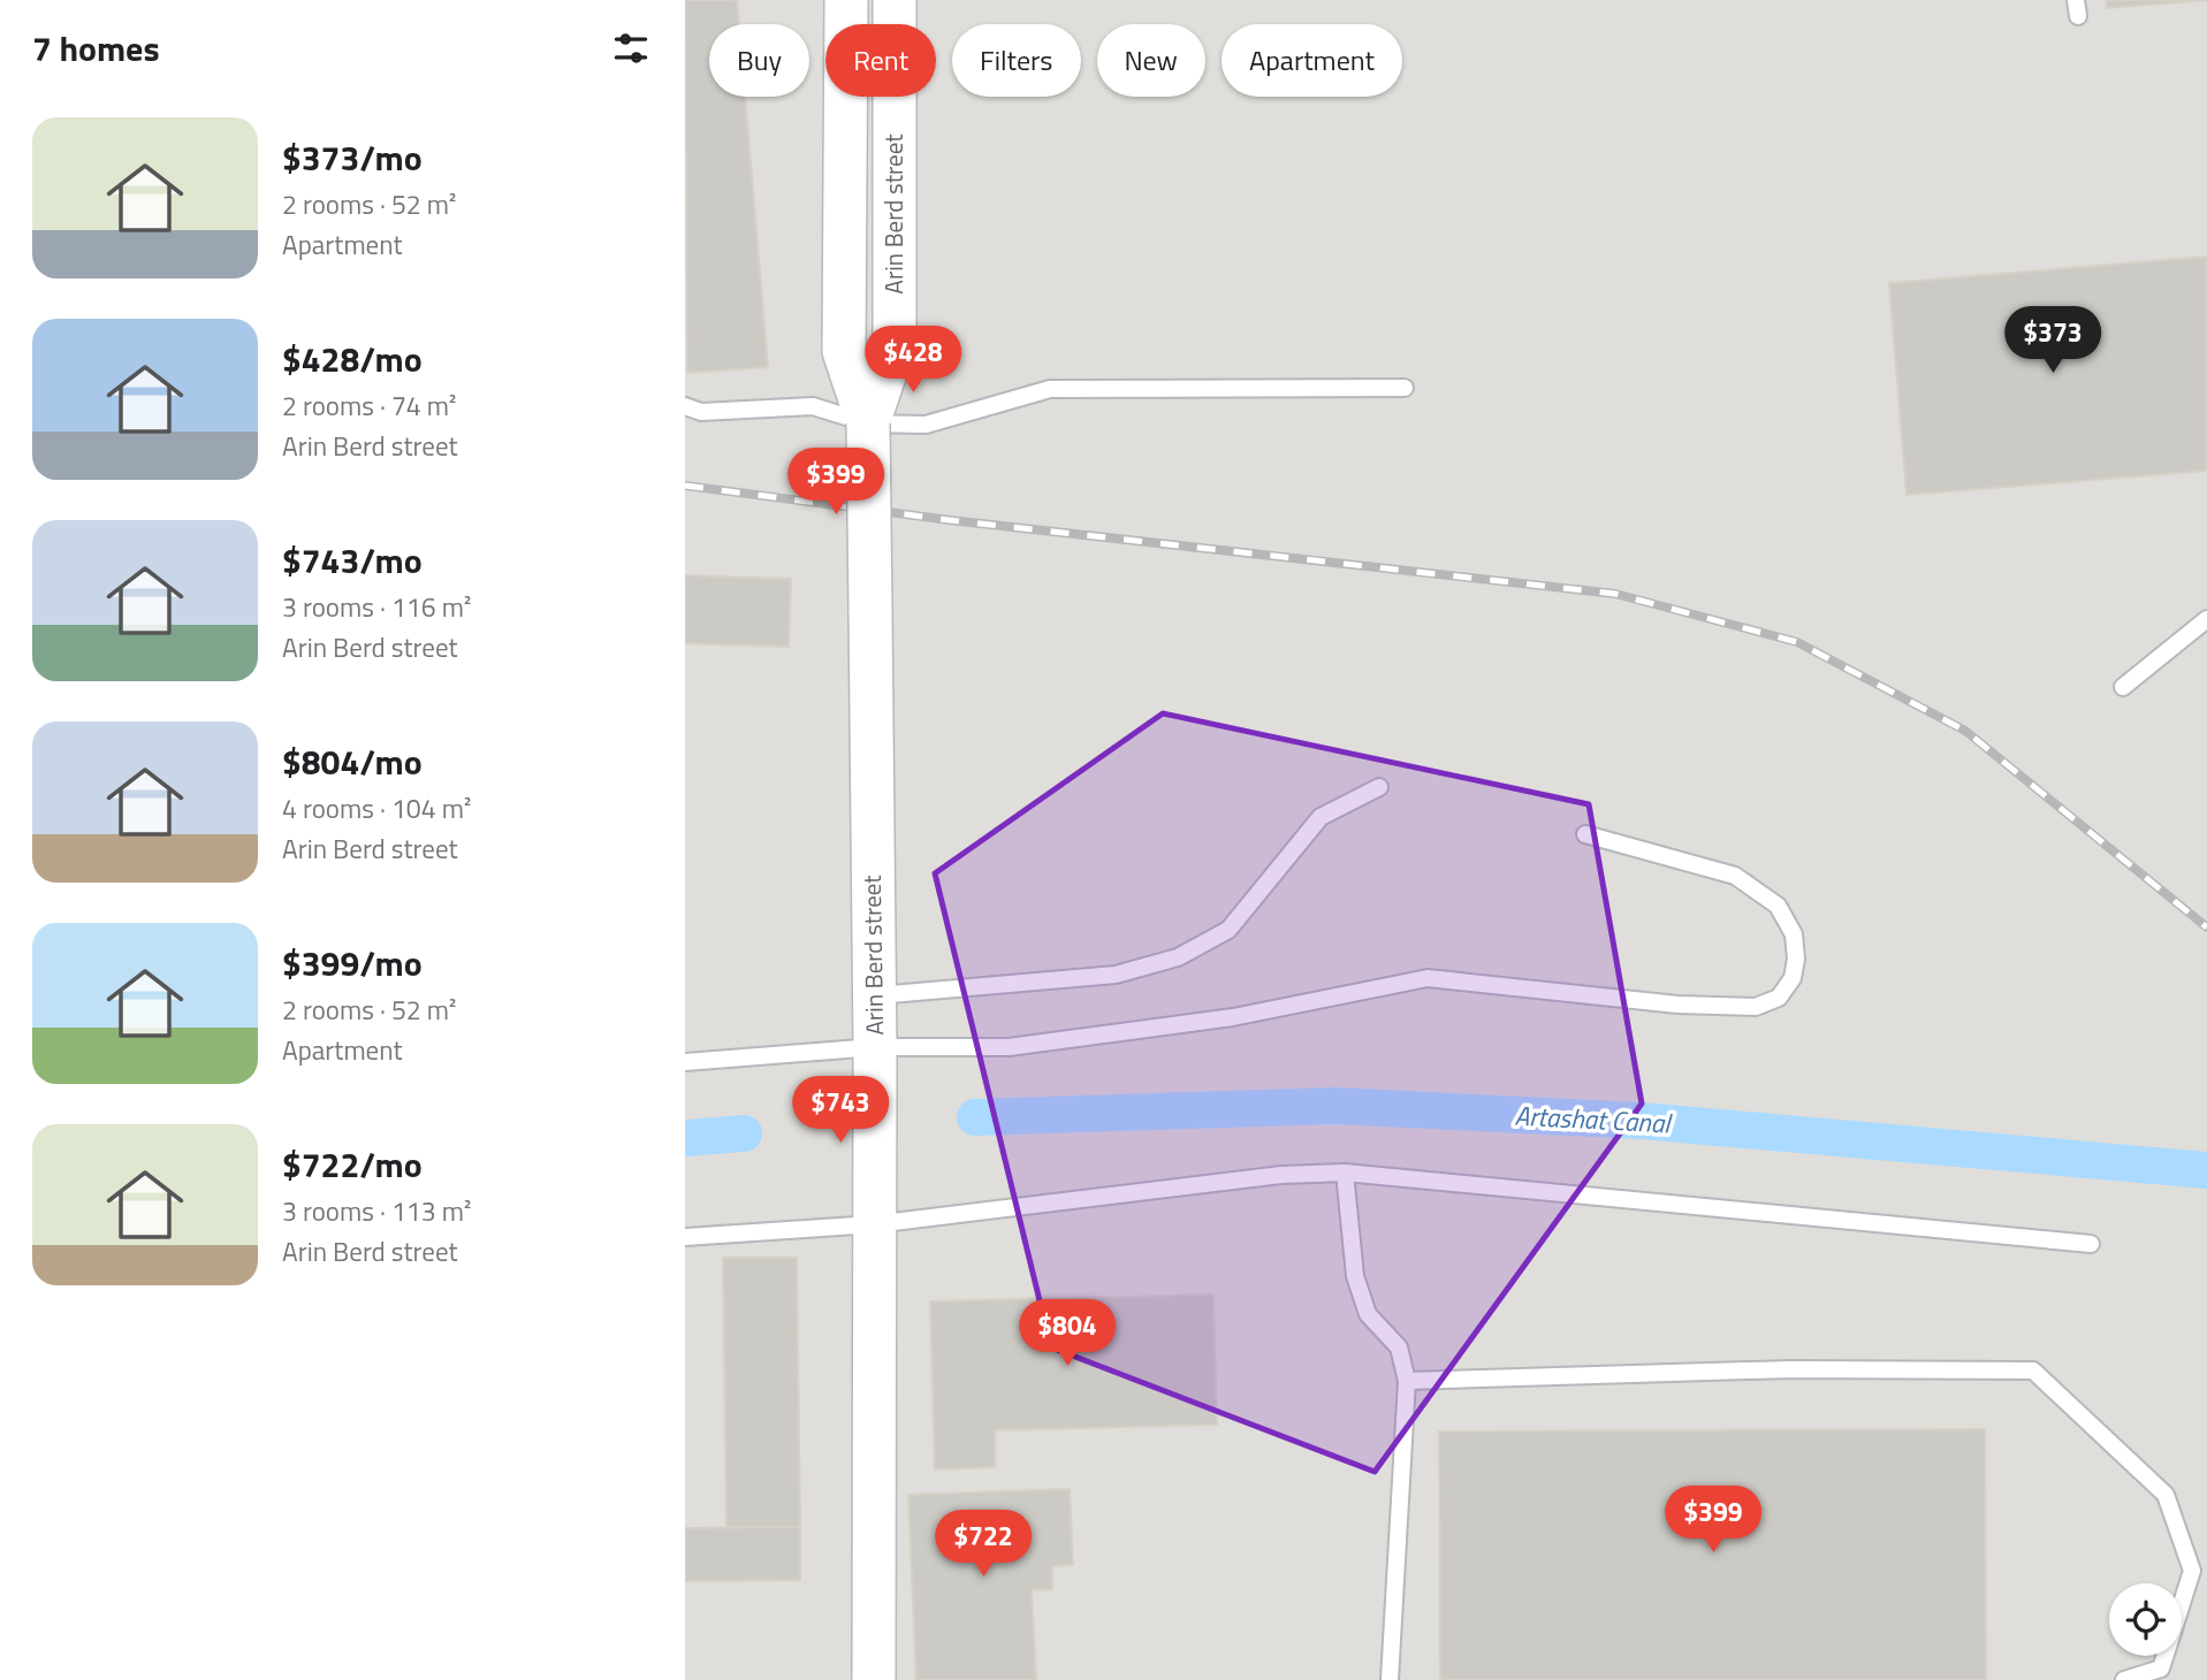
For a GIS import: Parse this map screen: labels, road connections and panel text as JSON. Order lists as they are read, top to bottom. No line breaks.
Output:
{"streets":{"street":["Arin Berd street"]},"water":["Artashat Canal"],"page":{"heading":"7 homes","chip":["Buy","Rent","Filters","New","Apartment"],"list":[{"name":"$373/mo","note":"2 rooms · 52 m² · Apartment"},{"name":"$428/mo","note":"2 rooms · 74 m² · Arin Berd street"},{"name":"$743/mo","note":"3 rooms · 116 m² · Arin Berd street"},{"name":"$804/mo","note":"4 rooms · 104 m² · Arin Berd street"},{"name":"$399/mo","note":"2 rooms · 52 m² · Apartment"},{"name":"$722/mo","note":"3 rooms · 113 m² · Arin Berd street"}],"price":["$373","$428","$399","$743","$804","$399","$722"]}}
